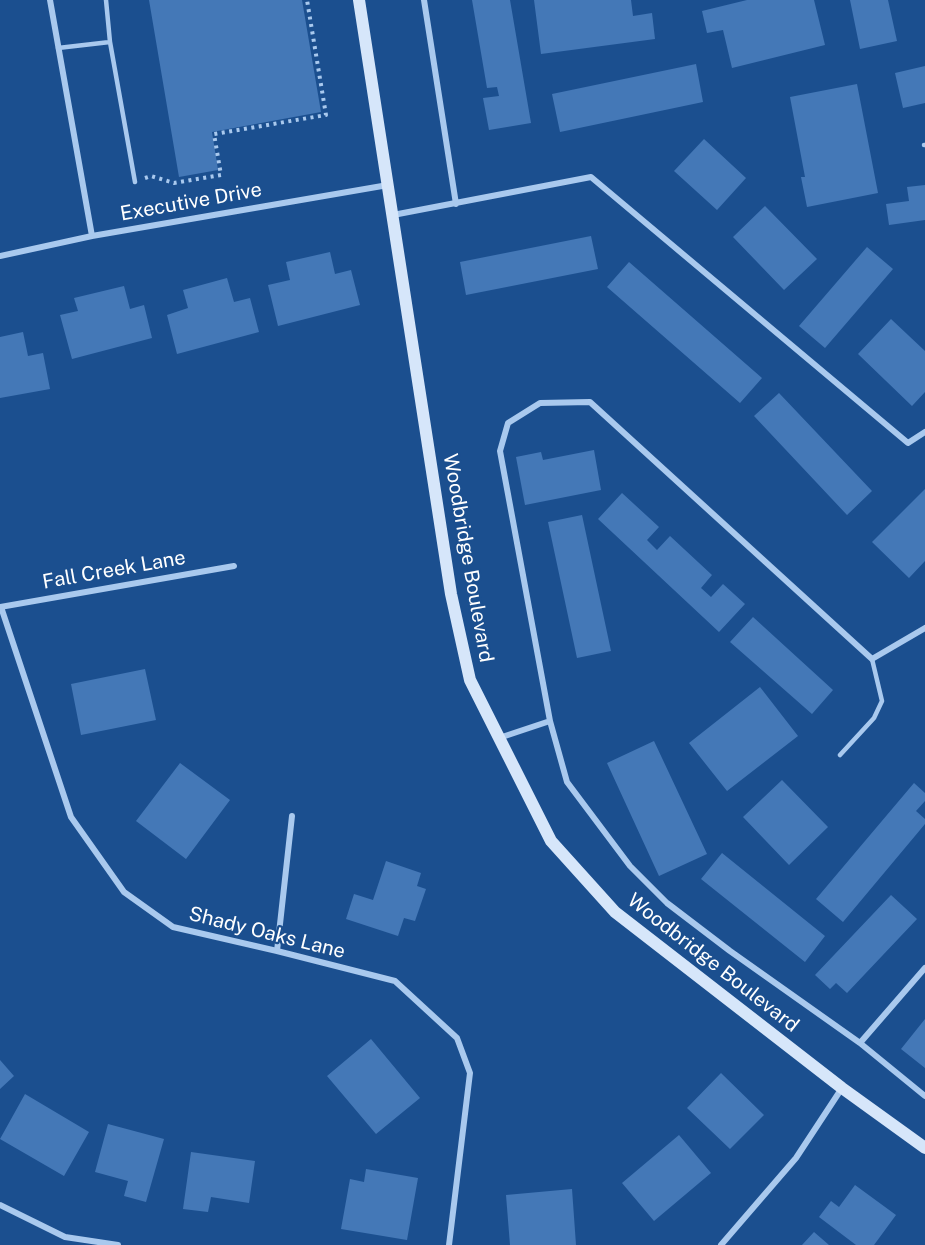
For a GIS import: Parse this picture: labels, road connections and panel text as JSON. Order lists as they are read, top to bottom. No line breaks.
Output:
{"streets":{"street":["Executive Drive","Woodbridge Boulevard","Fall Creek Lane","Shady Oaks Lane"]},"crossings":[["Executive Drive","Woodbridge Boulevard"],["Fall Creek Lane","Shady Oaks Lane"]]}
